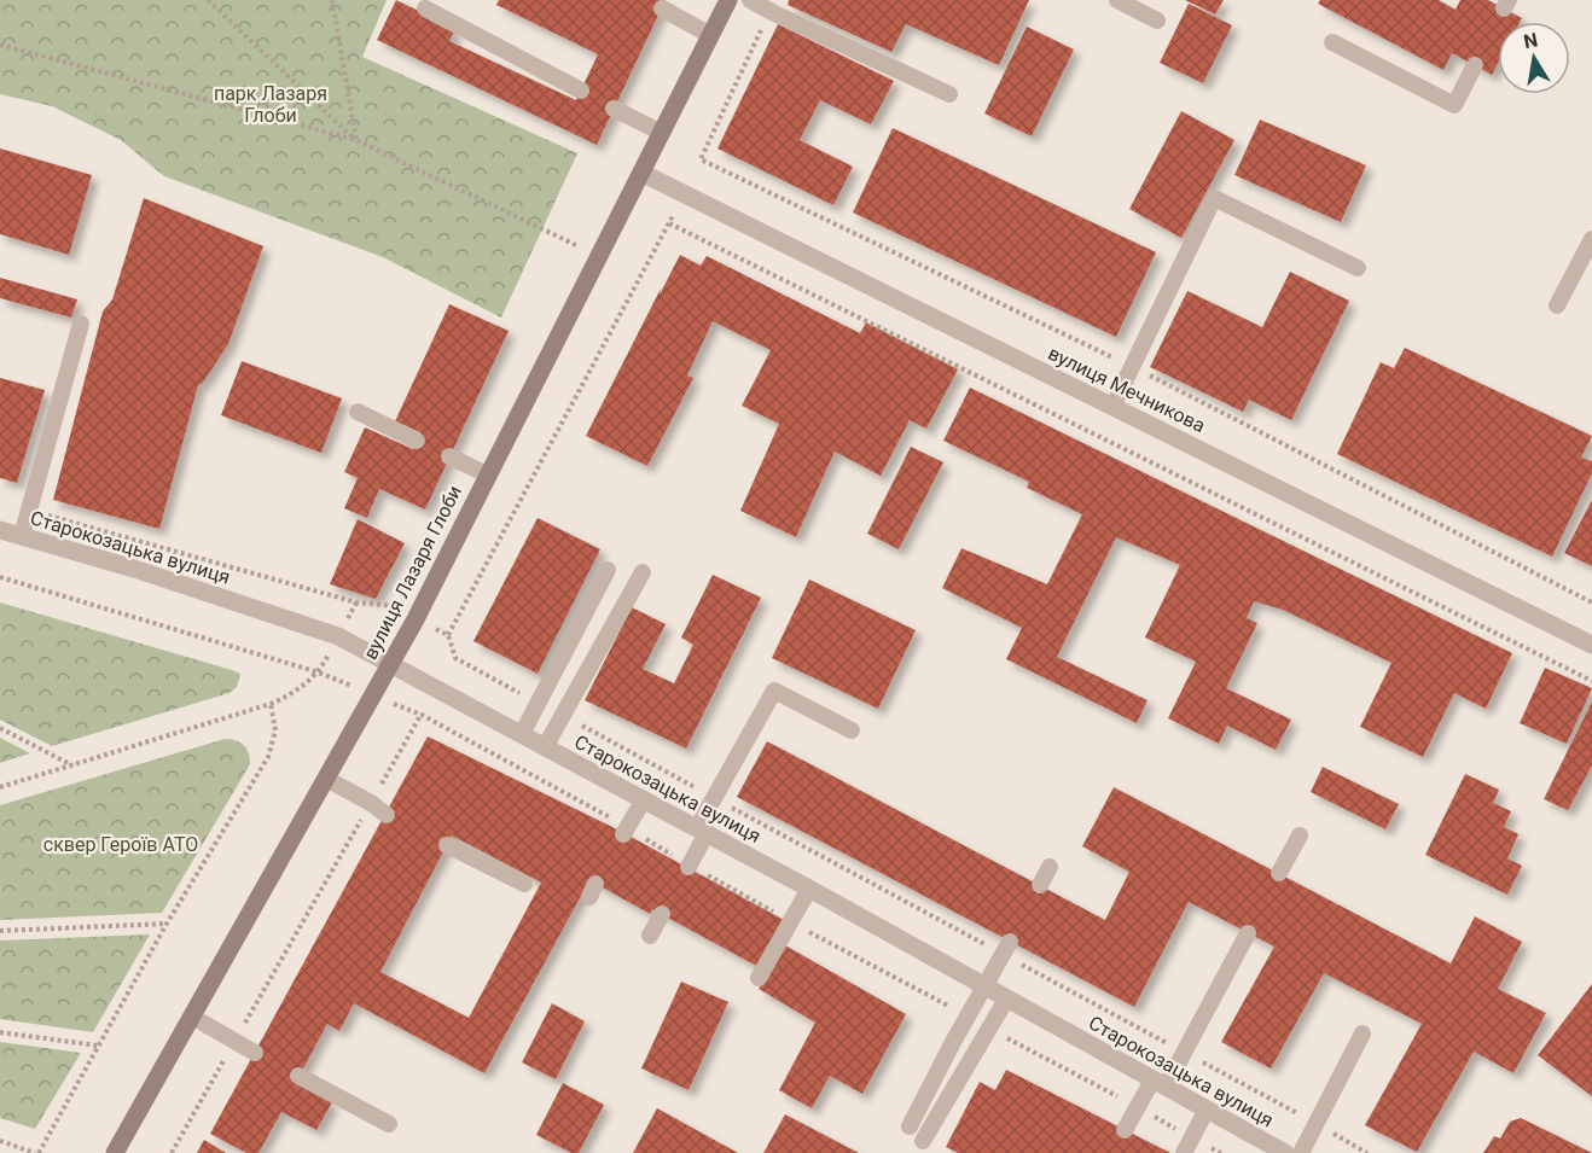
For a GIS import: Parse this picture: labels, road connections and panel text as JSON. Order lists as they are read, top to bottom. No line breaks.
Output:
{"streets":{"main road":["вулиця Лазаря Глоби"],"street":["вулиця Мечникова","Старокозацька вулиця"]},"crossings":[["вулиця Мечникова","вулиця Лазаря Глоби"],["Старокозацька вулиця","вулиця Лазаря Глоби"]],"parks":["парк Лазаря Глоби","сквер Героїв АТО"],"north":"top"}
